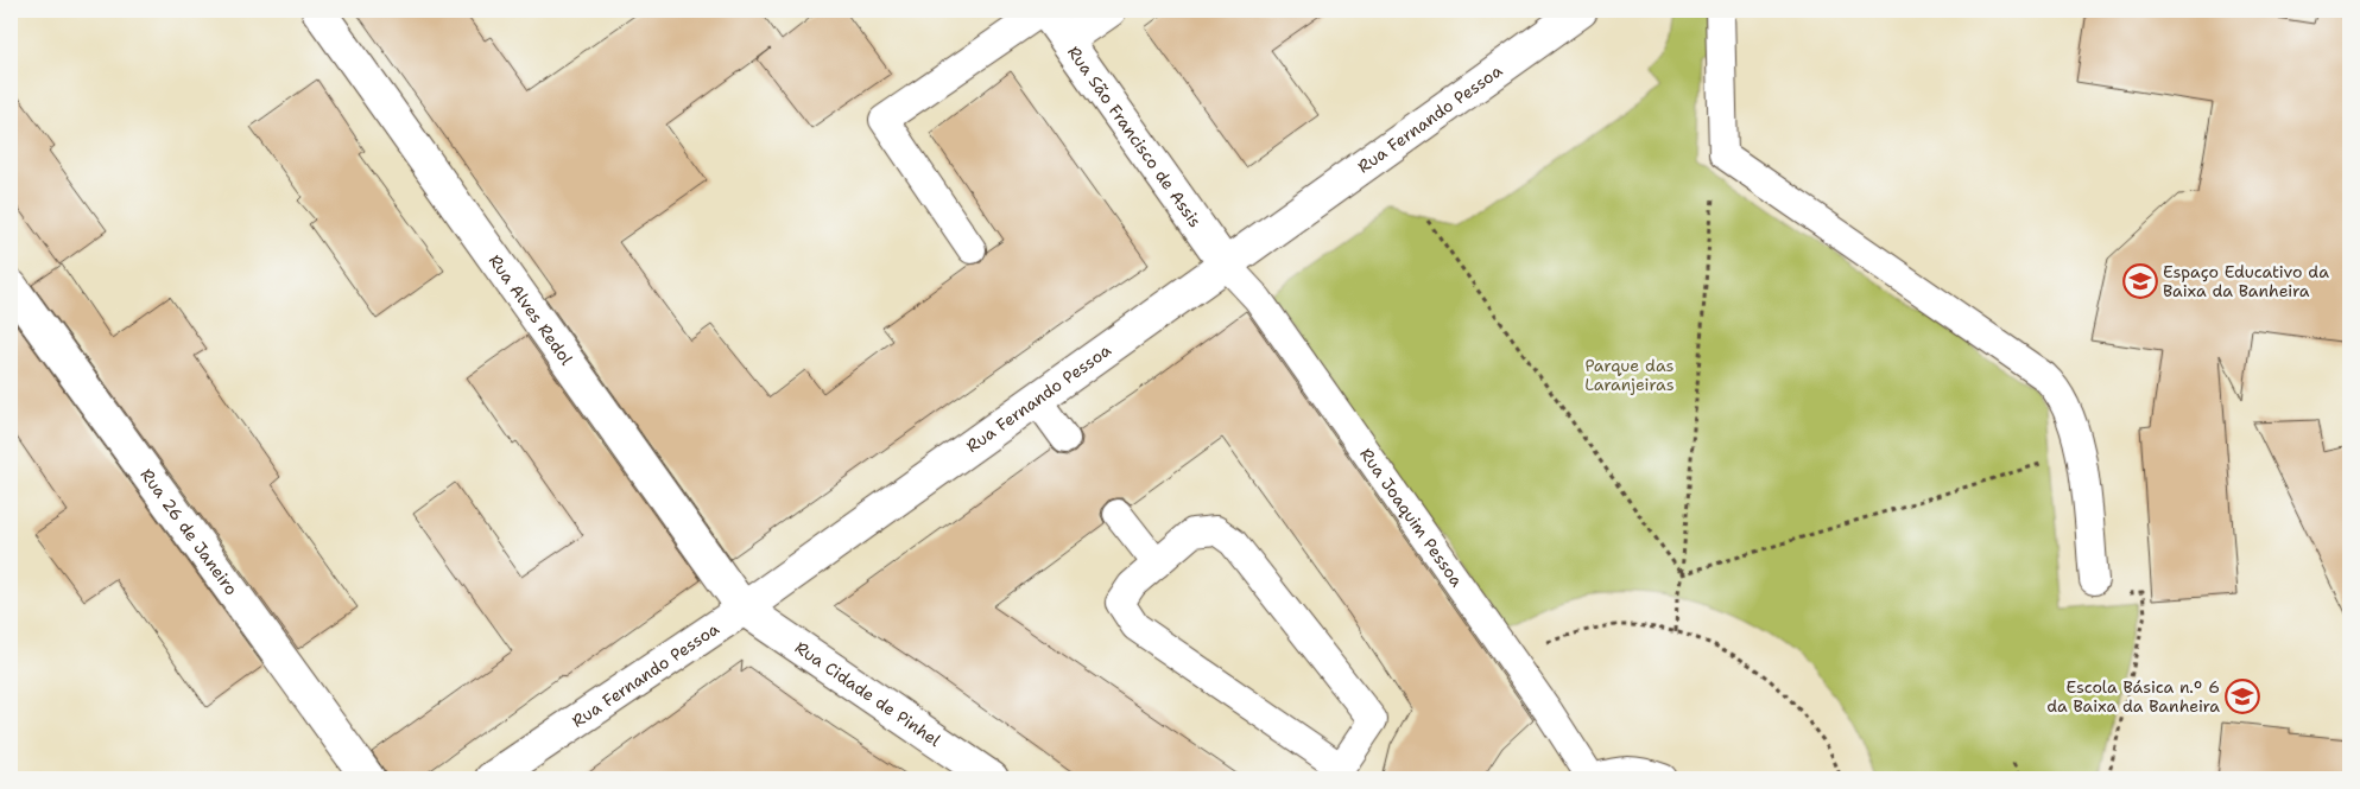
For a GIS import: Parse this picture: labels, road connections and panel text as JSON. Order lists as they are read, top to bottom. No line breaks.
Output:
{"streets":{"street":["Rua Fernando Pessoa","Rua São Francisco de Assis","Rua Alves Redol","Rua 26 de Janeiro","Rua Cidade de Pinhel"],"lane":["Rua Joaquim Pessoa"]},"crossings":[["Rua Fernando Pessoa","Rua São Francisco de Assis"],["Rua Fernando Pessoa","Rua Alves Redol"],["Rua Fernando Pessoa","Rua Joaquim Pessoa"],["Rua Fernando Pessoa","Rua Cidade de Pinhel"],["Rua São Francisco de Assis","Rua Joaquim Pessoa"],["Rua Alves Redol","Rua Cidade de Pinhel"]],"parks":["Parque das Laranjeiras"],"places":{"school or university":["Espaço Educativo da Baixa da Banheira","Escola Básica n.º 6 da Baixa da Banheira"]}}
